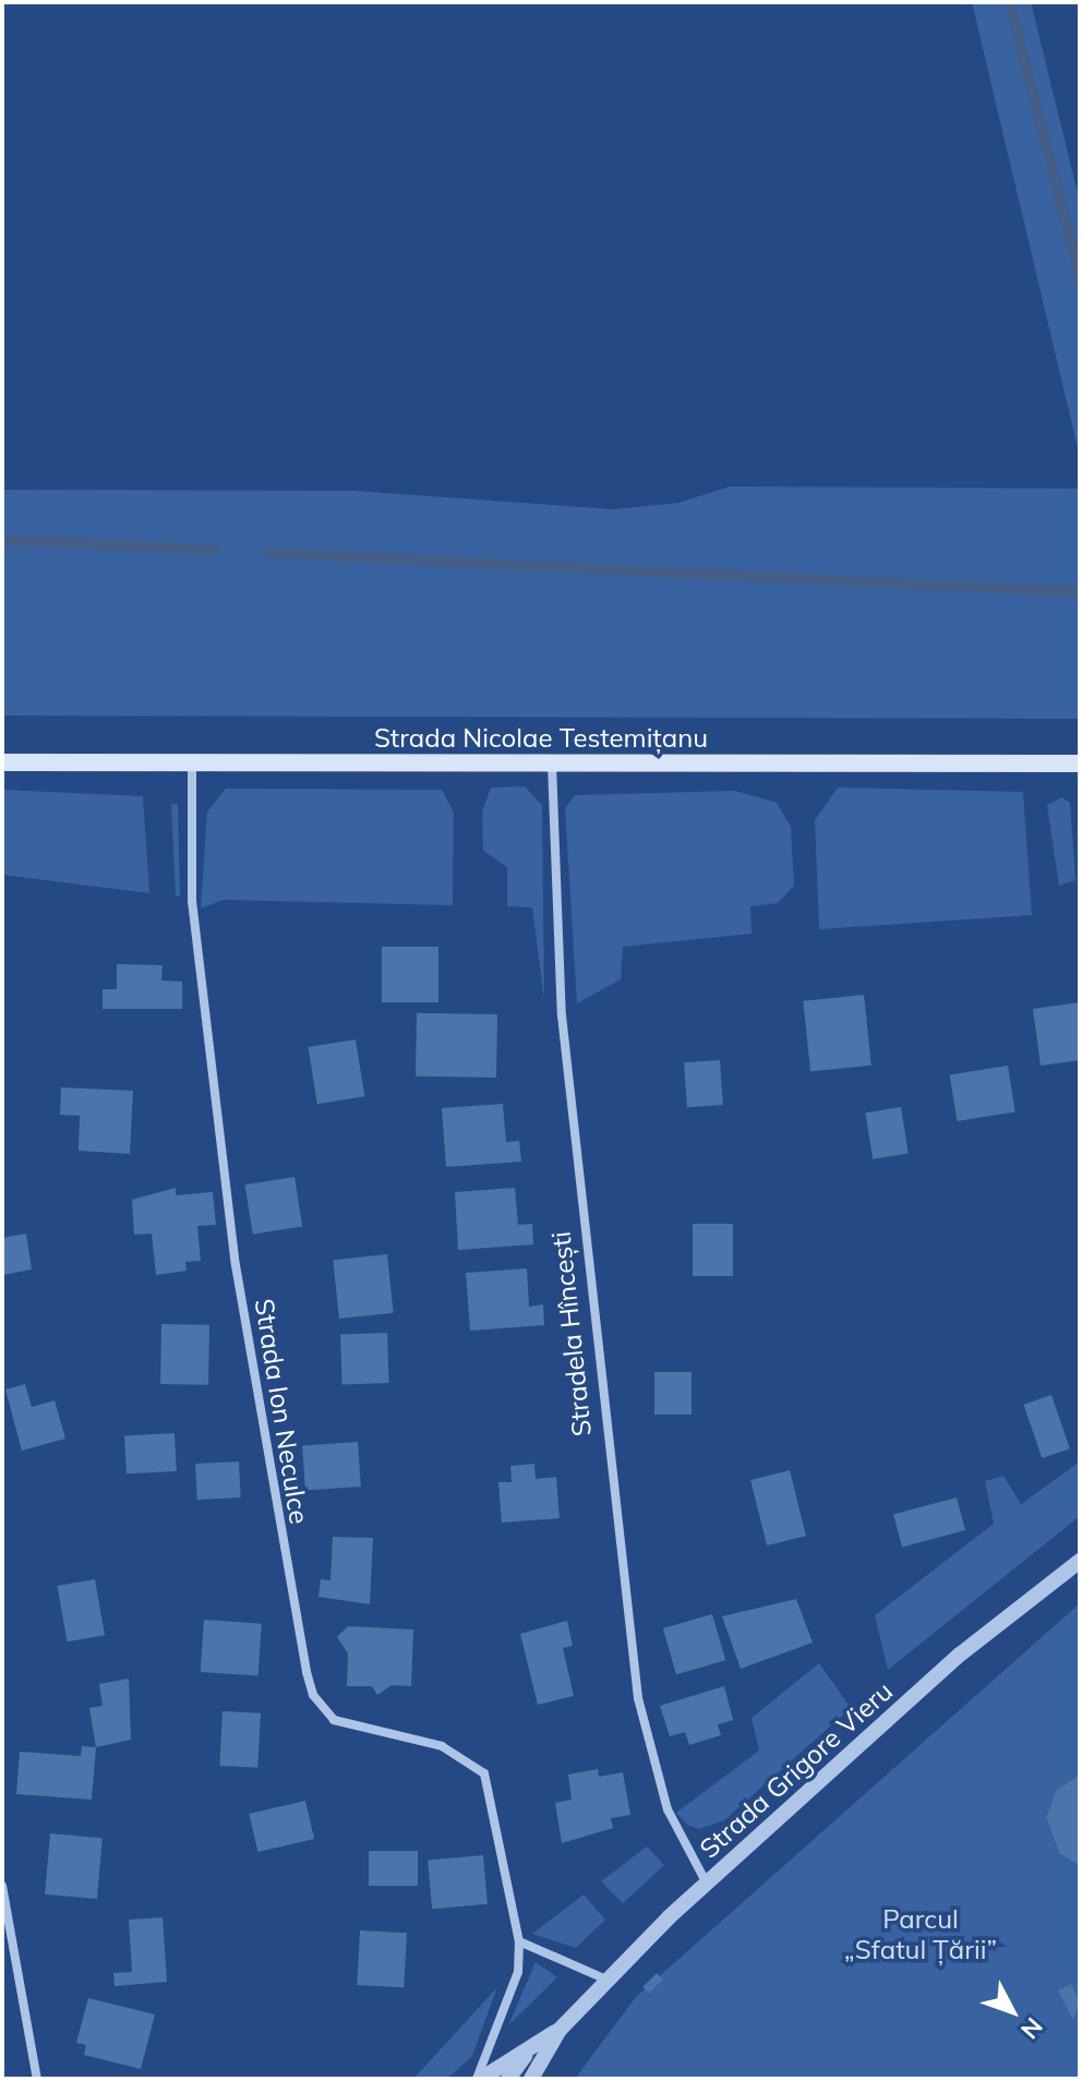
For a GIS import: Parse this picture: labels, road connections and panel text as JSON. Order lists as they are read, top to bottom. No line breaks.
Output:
{"streets":{"main road":["Strada Nicolae Testemițanu"],"street":["Stradela Hîncești","Strada Ion Neculce","Strada Grigore Vieru"]},"crossings":[["Strada Nicolae Testemițanu","Stradela Hîncești"],["Strada Nicolae Testemițanu","Strada Ion Neculce"],["Stradela Hîncești","Strada Grigore Vieru"]],"parks":["Parcul „Sfatul Țării”"],"north":"bottom right"}
